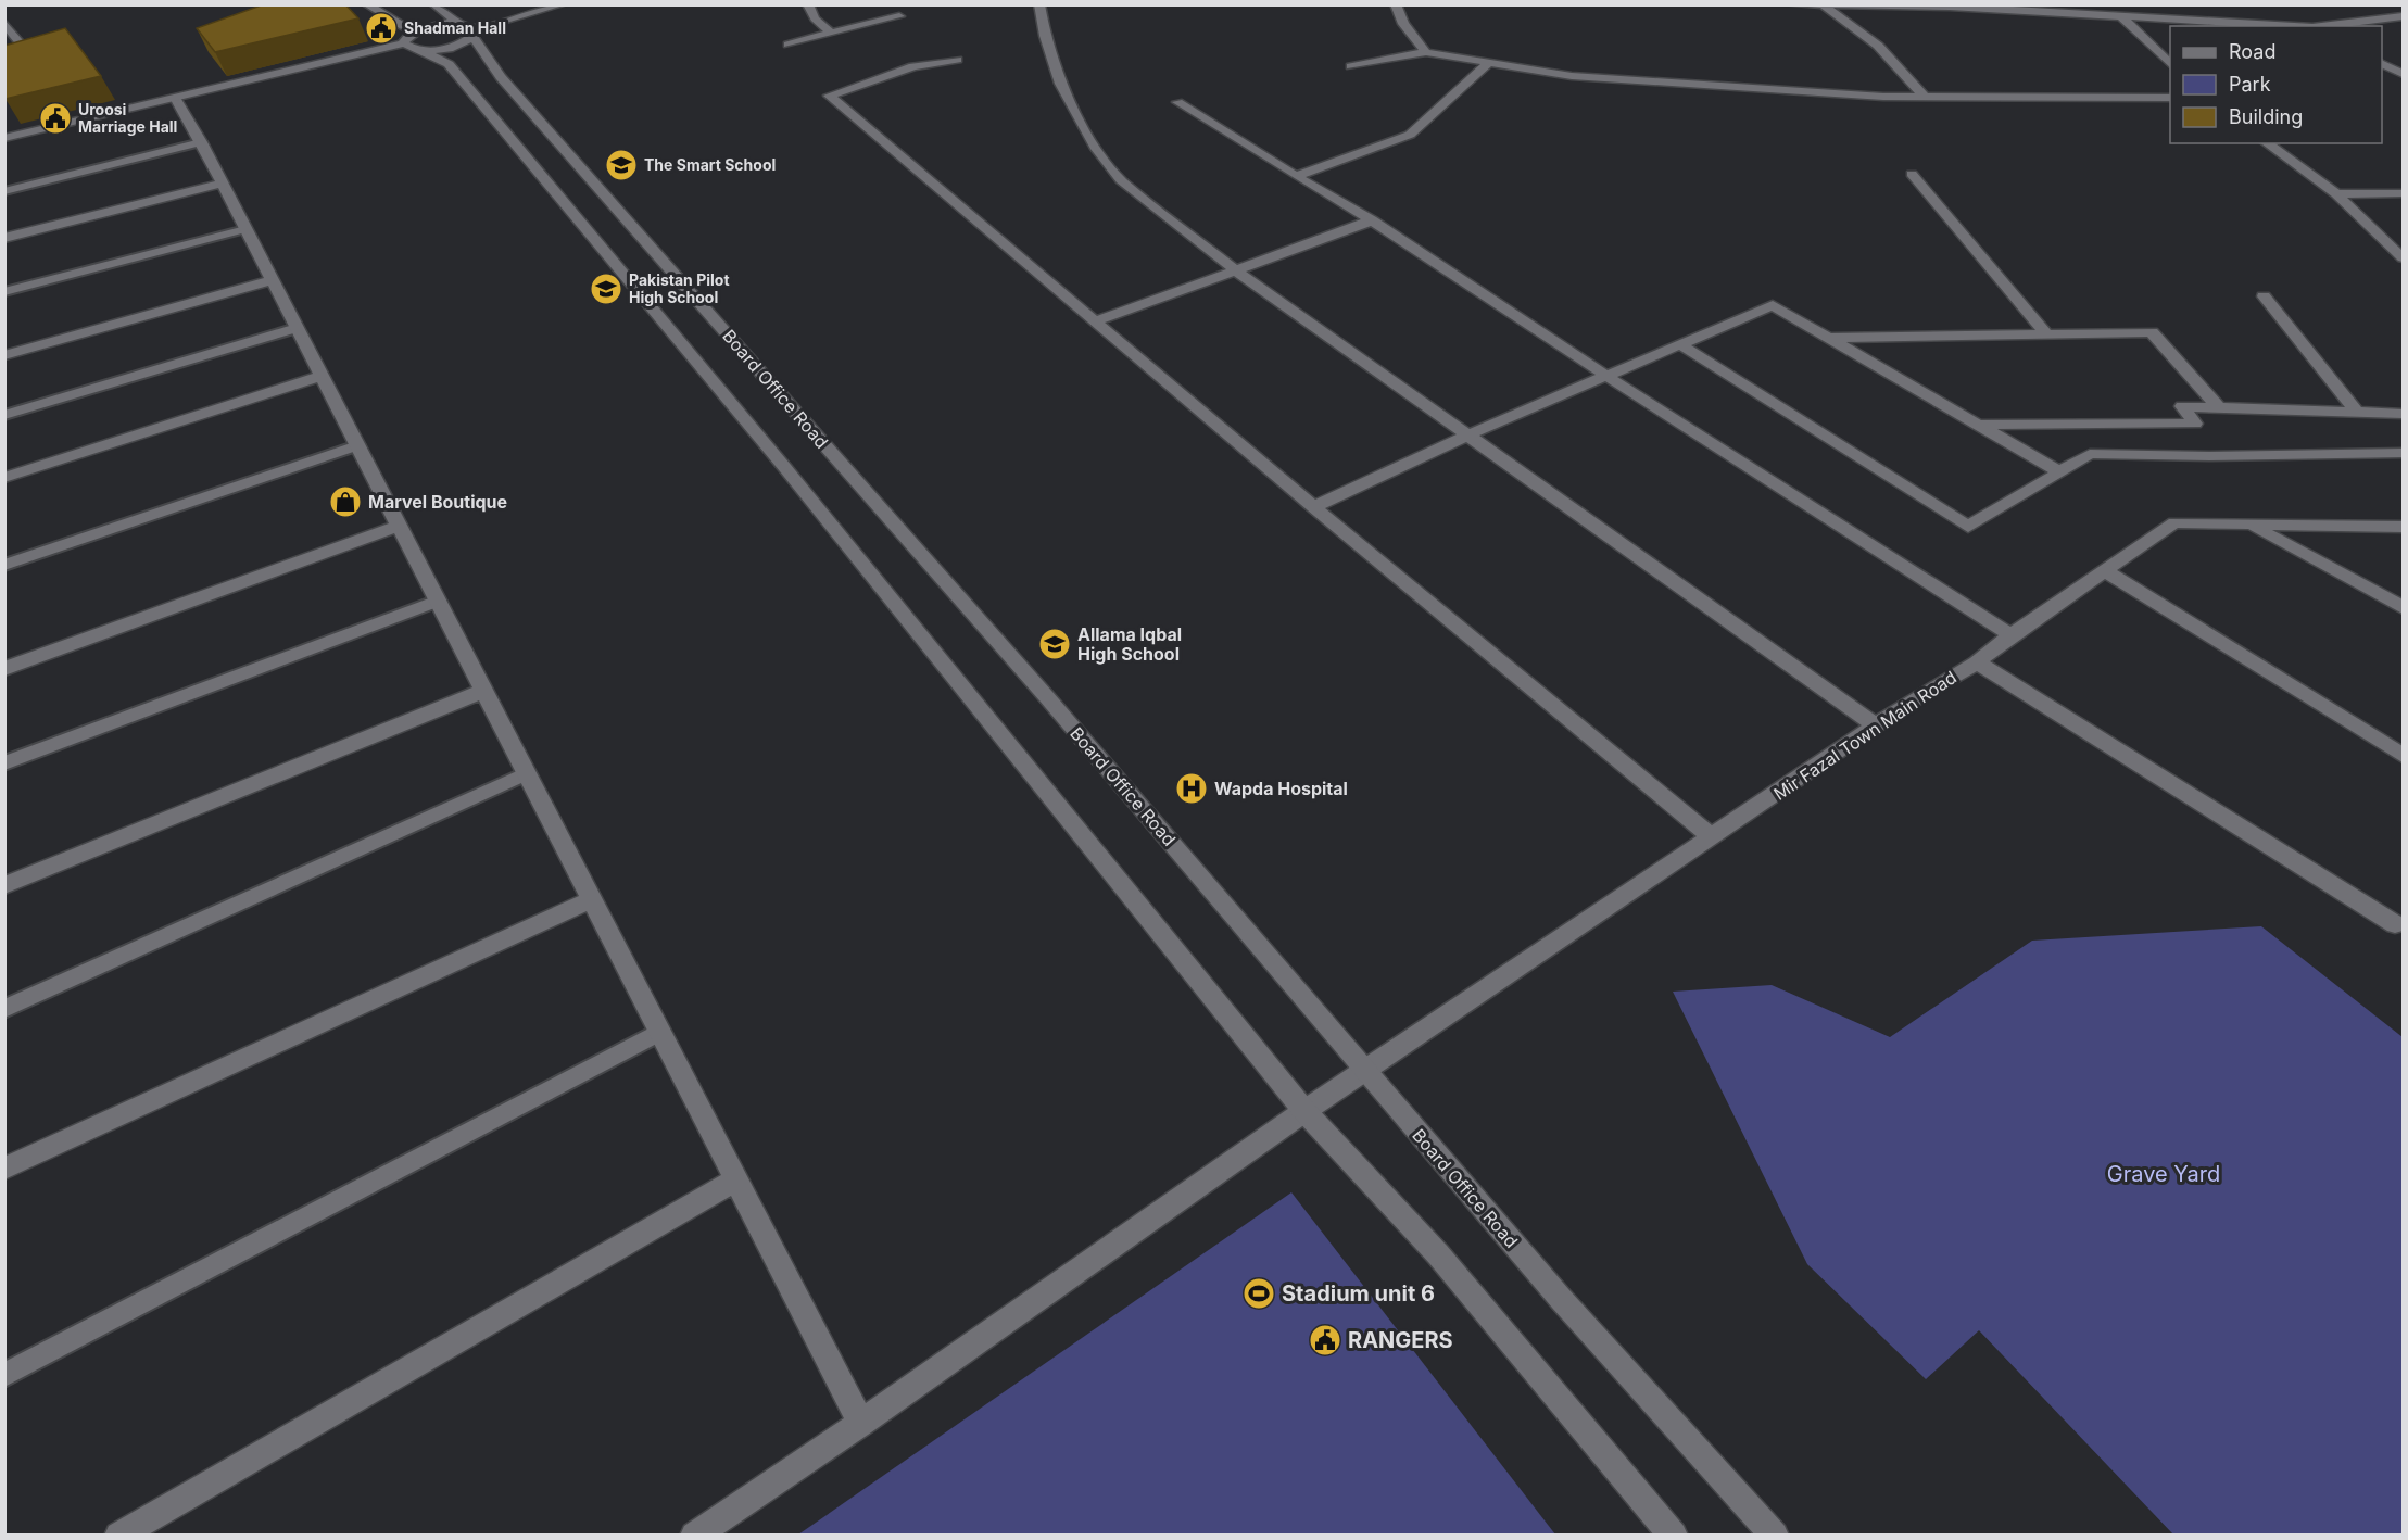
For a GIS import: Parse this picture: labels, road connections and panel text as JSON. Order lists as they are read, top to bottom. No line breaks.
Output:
{"streets":{"street":["Board Office Road","Mir Fazal Town Main Road"]},"crossings":[["Board Office Road","Mir Fazal Town Main Road"]],"parks":["Grave Yard"],"places":{"public building":["Shadman Hall","Uroosi Marriage Hall","RANGERS"],"school or university":["The Smart School","Pakistan Pilot High School","Allama Iqbal High School"],"shop":["Marvel Boutique"],"hospital":["Wapda Hospital"],"sports":["Stadium unit 6"]},"legend":["Road","Park","Building"]}
